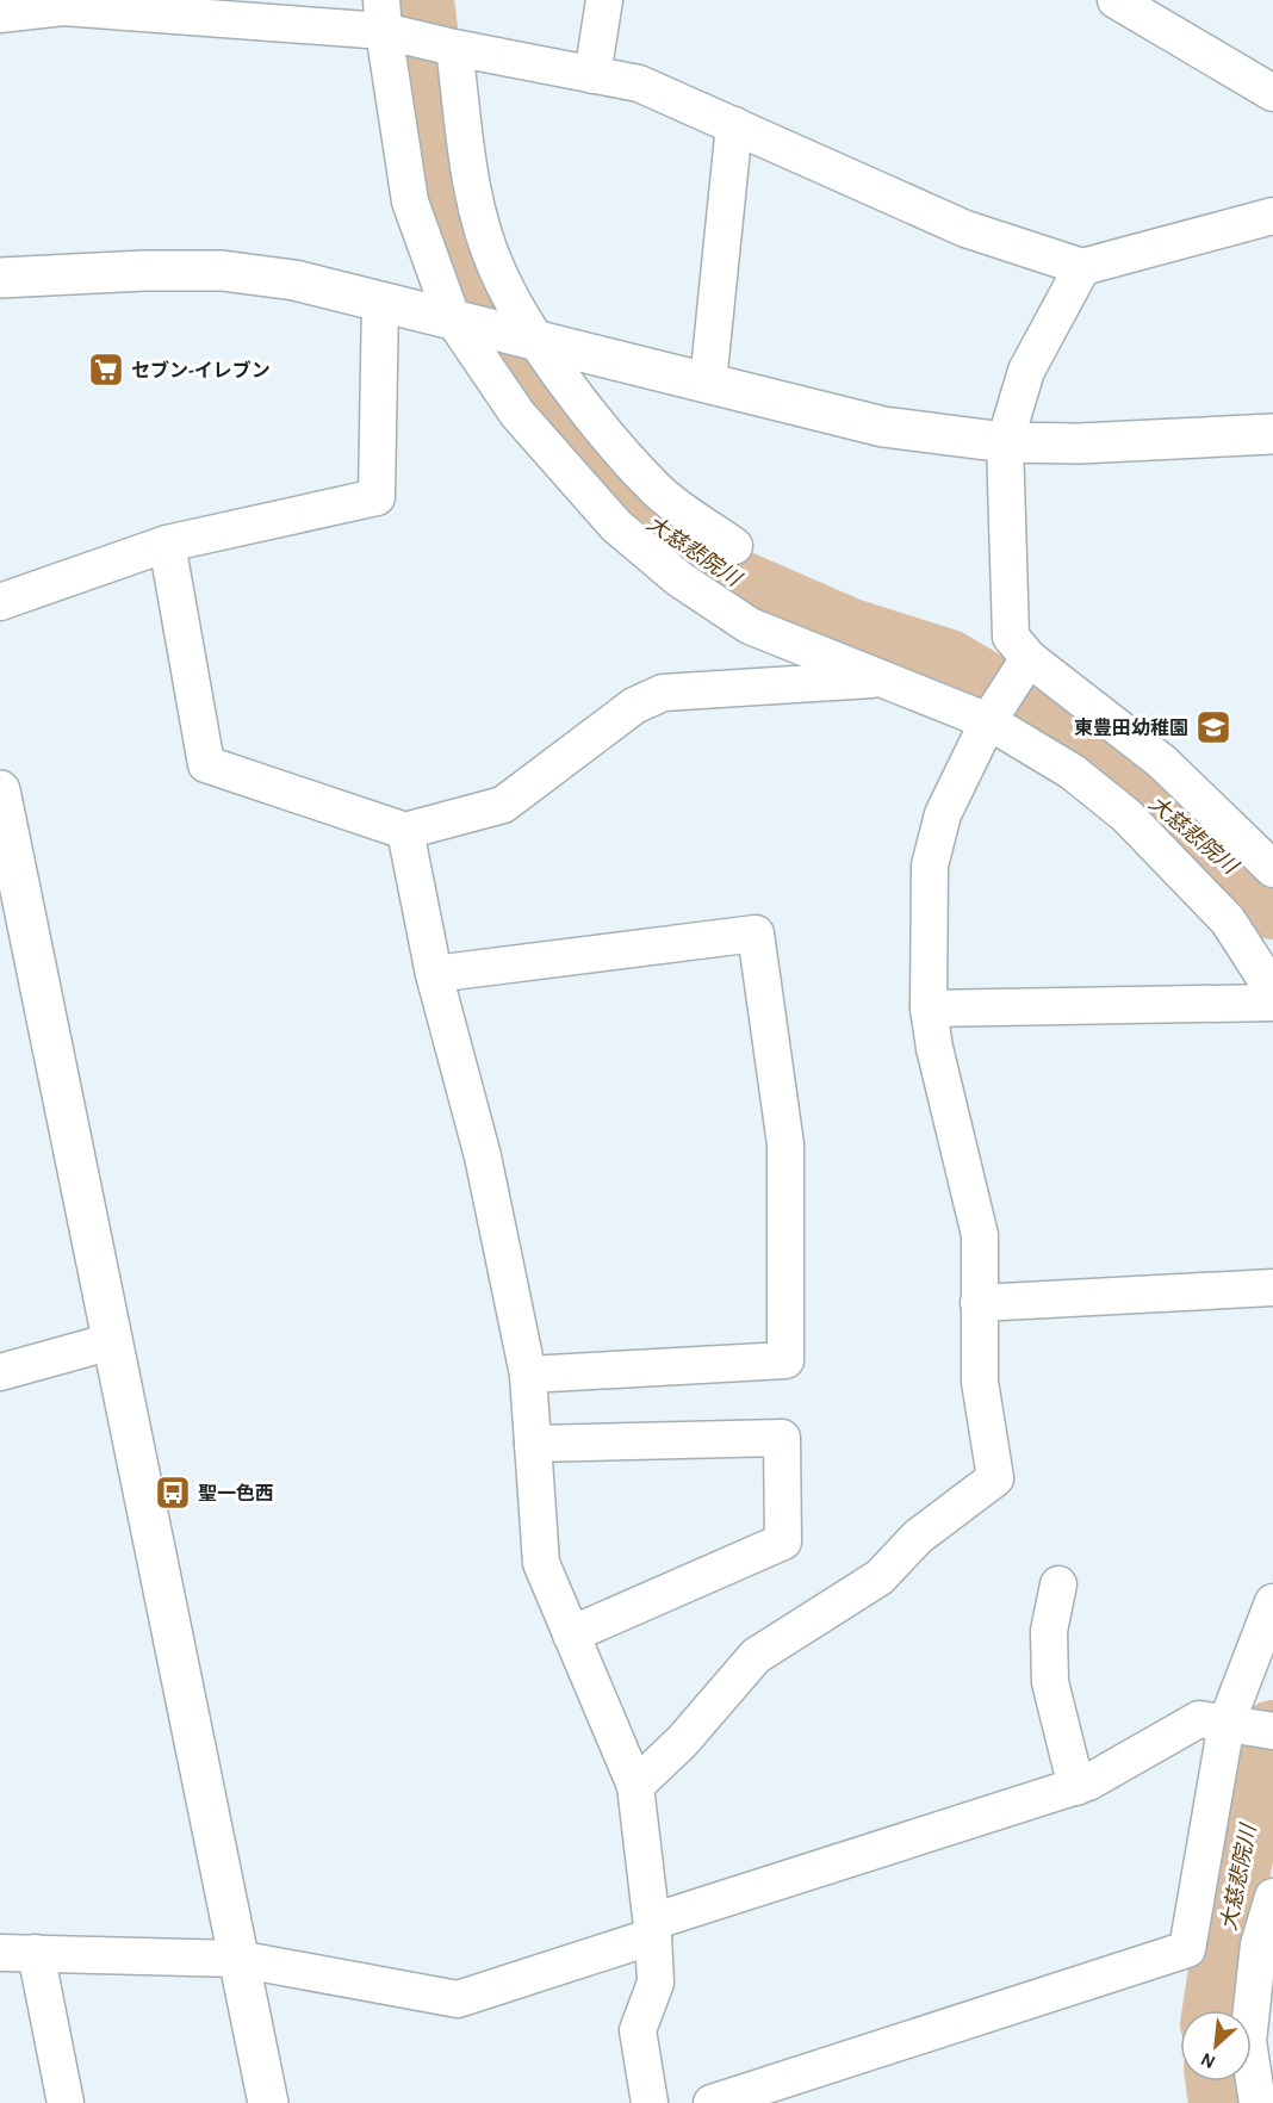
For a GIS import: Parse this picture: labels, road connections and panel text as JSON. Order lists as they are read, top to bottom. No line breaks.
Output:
{"water":["大慈悲院川"],"places":{"supermarket":["セブン-イレブン"],"school or university":["東豊田幼稚園"],"bus stop":["聖一色西"]},"north":"bottom left"}
